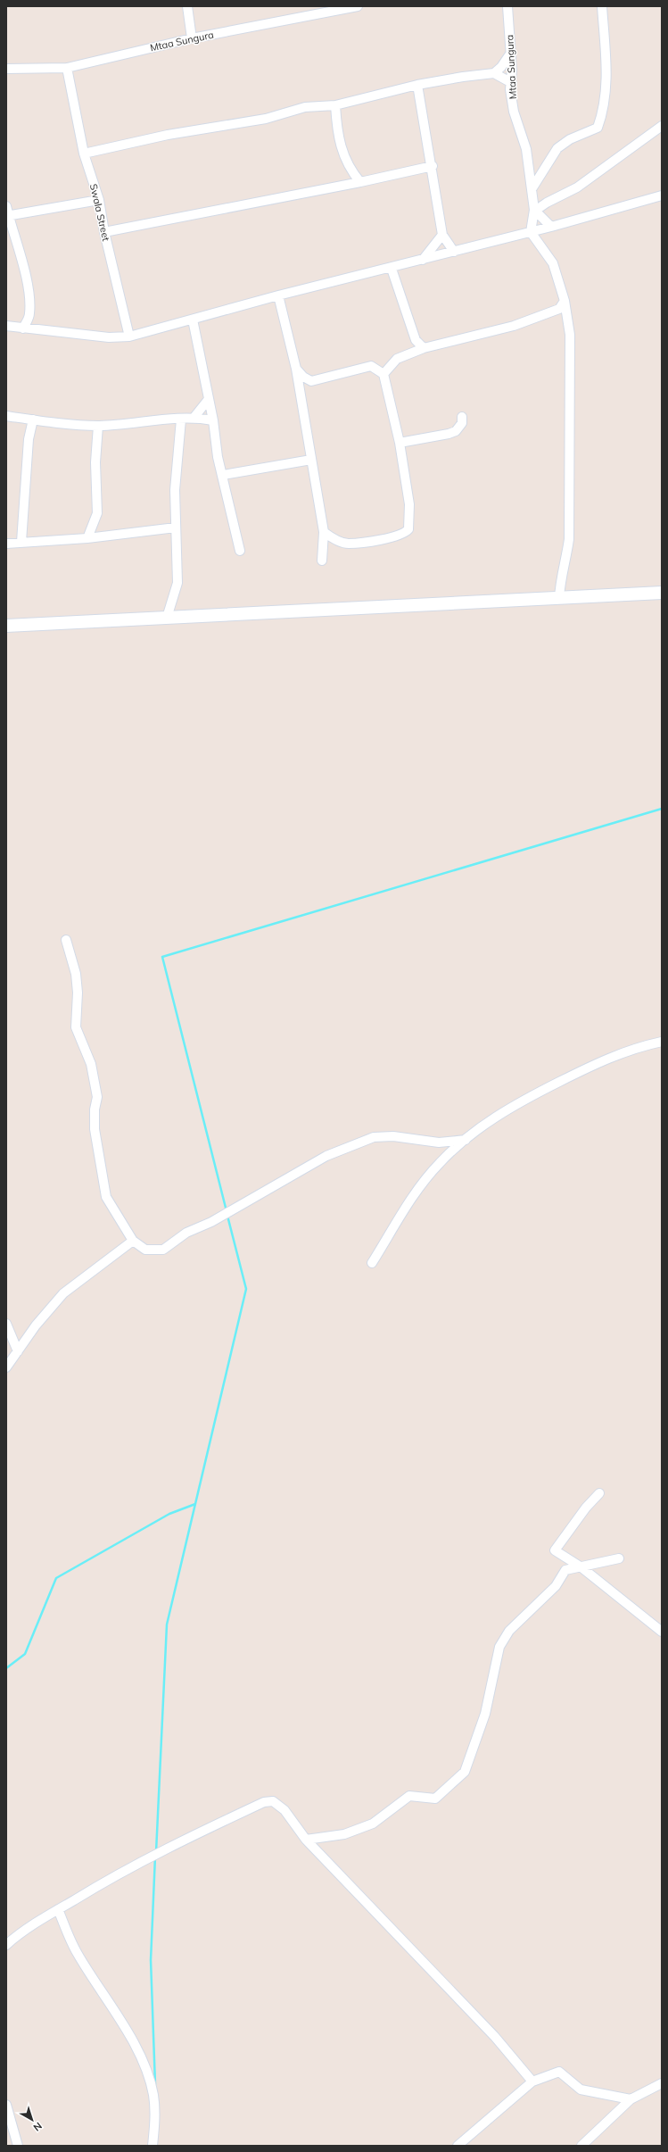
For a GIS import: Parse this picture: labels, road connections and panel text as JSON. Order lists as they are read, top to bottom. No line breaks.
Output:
{"streets":{"street":["Mtaa Sungura","Swala Street"]},"crossings":[["Mtaa Sungura","Swala Street"]],"north":"bottom right"}
